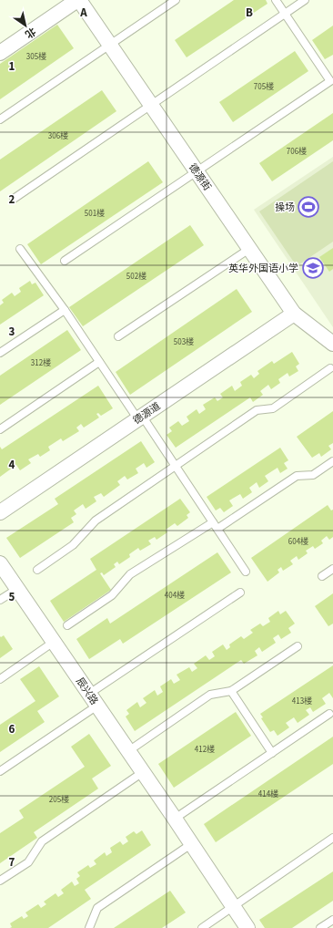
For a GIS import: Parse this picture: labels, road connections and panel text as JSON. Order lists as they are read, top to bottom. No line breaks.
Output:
{"streets":{"street":["德源街","德源道","辰兴路"]},"crossings":[["德源街","德源道"]],"places":{"sports":["操场"],"school or university":["英华外国语小学"]},"house_numbers":["305楼","705楼","306楼","706楼","501楼","502楼","503楼","312楼","604楼","404楼","413楼","412楼","414楼","205楼"],"north":"bottom right","grid":{"columns":["A","B"],"rows":["1","2","3","4","5","6","7"]}}
